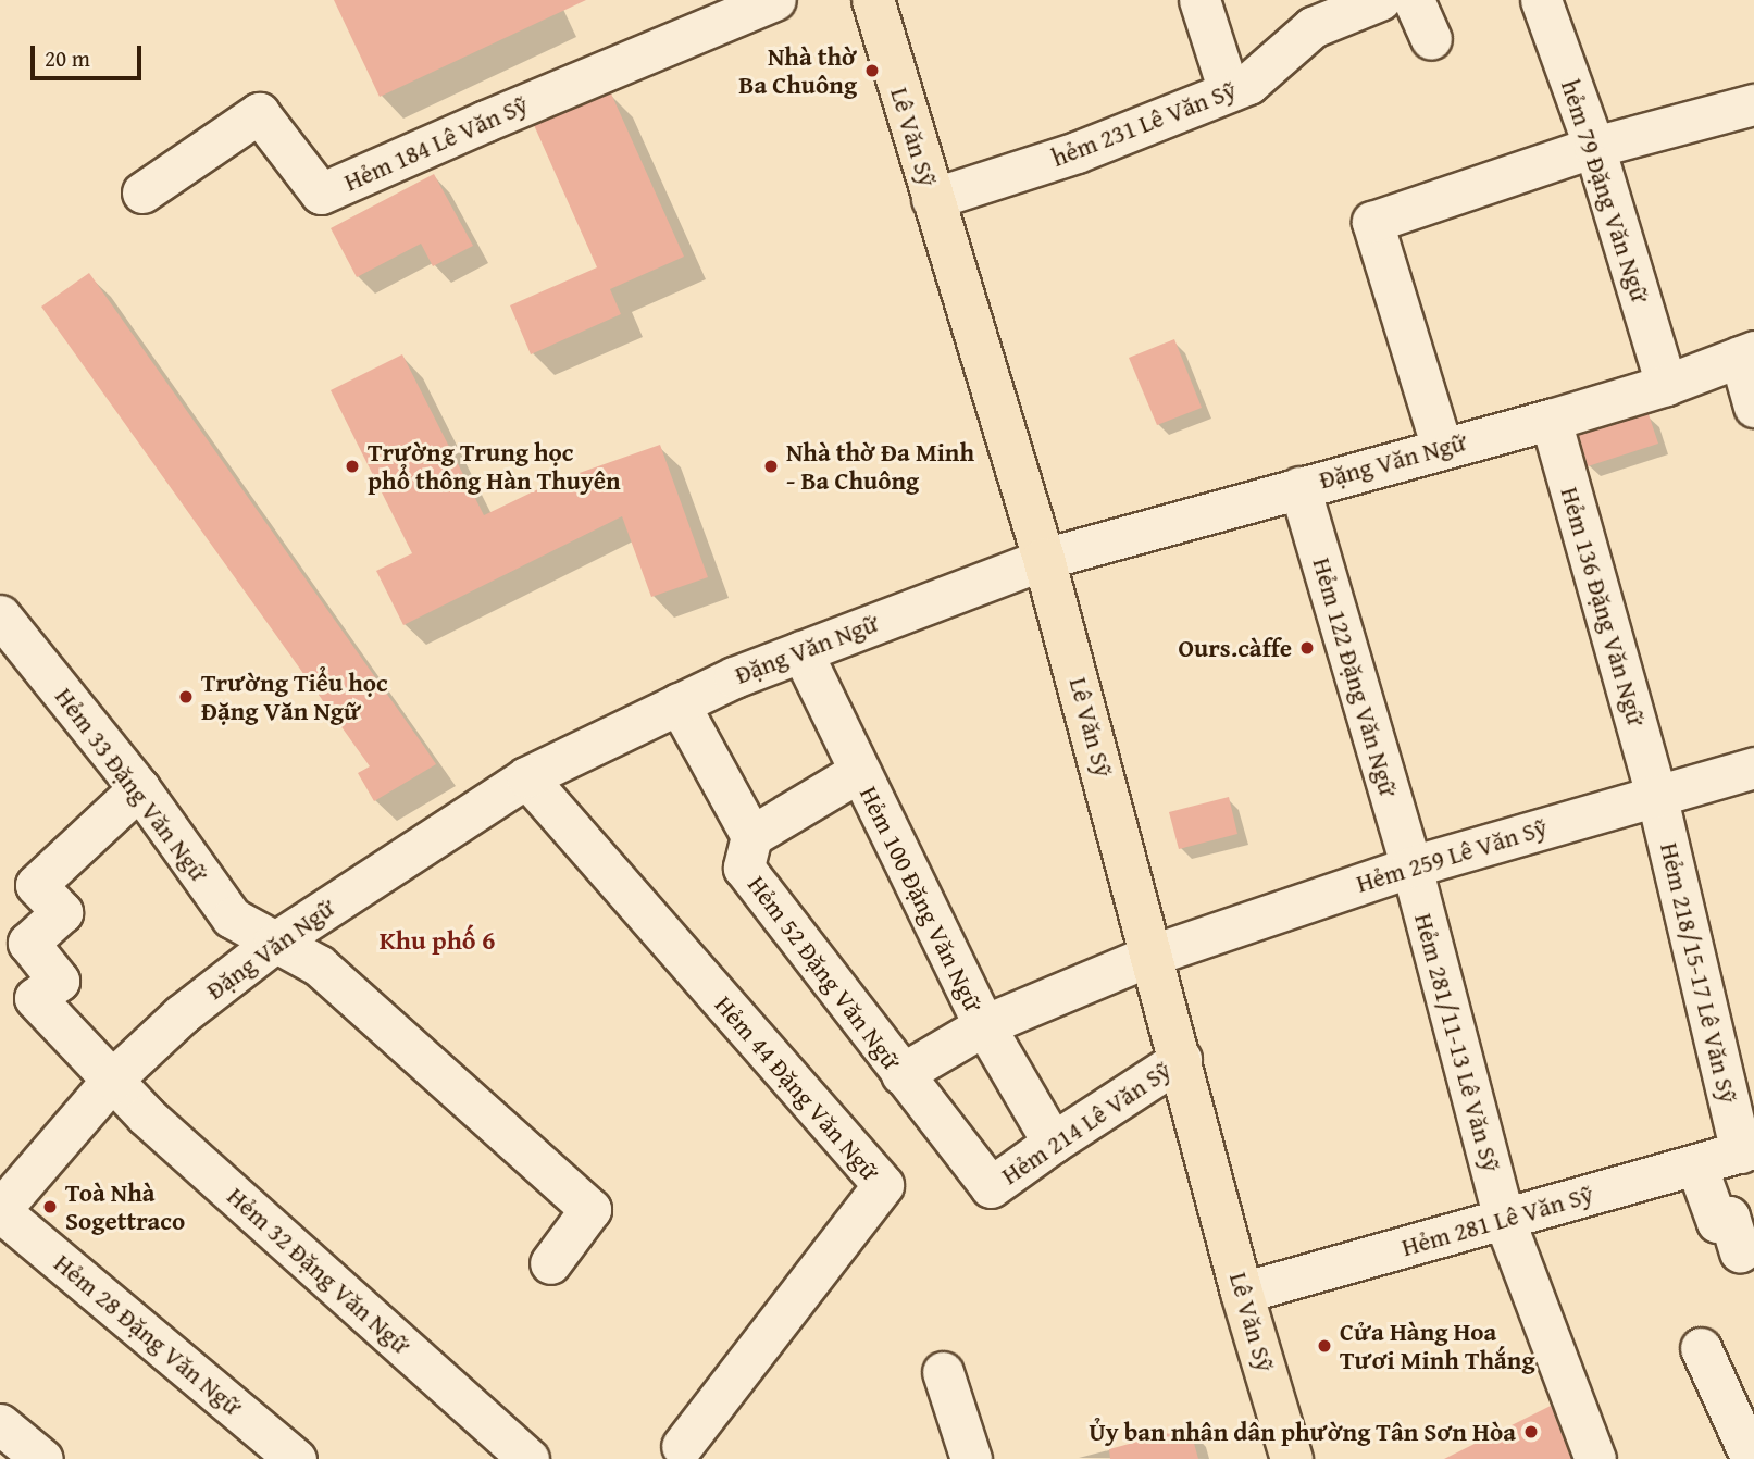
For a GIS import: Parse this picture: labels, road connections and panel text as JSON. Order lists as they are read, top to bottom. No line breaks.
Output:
{"streets":{"main road":["Lê Văn Sỹ"],"street":["hẻm 231 Lê Văn Sỹ","Hẻm 184 Lê Văn Sỹ","hẻm 79 Đặng Văn Ngữ","Đặng Văn Ngữ","Hẻm 136 Đặng Văn Ngữ","Hẻm 122 Đặng Văn Ngữ","Hẻm 33 Đặng Văn Ngữ","Hẻm 259 Lê Văn Sỹ","Hẻm 100 Đặng Văn Ngữ","Hẻm 52 Đặng Văn Ngữ","Hẻm 218/15-17 Lê Văn Sỹ","Hẻm 281/11-13 Lê Văn Sỹ","Hẻm 44 Đặng Văn Ngữ","Hẻm 214 Lê Văn Sỹ","Hẻm 281 Lê Văn Sỹ","Hẻm 32 Đặng Văn Ngữ","Hẻm 28 Đặng Văn Ngữ"]},"crossings":[["hẻm 231 Lê Văn Sỹ","Lê Văn Sỹ"],["Lê Văn Sỹ","Đặng Văn Ngữ"],["Lê Văn Sỹ","Hẻm 259 Lê Văn Sỹ"],["Lê Văn Sỹ","Hẻm 214 Lê Văn Sỹ"],["Lê Văn Sỹ","Hẻm 281 Lê Văn Sỹ"],["hẻm 79 Đặng Văn Ngữ","Đặng Văn Ngữ"],["Đặng Văn Ngữ","Hẻm 136 Đặng Văn Ngữ"],["Đặng Văn Ngữ","Hẻm 122 Đặng Văn Ngữ"],["Đặng Văn Ngữ","Hẻm 33 Đặng Văn Ngữ"],["Đặng Văn Ngữ","Hẻm 100 Đặng Văn Ngữ"],["Đặng Văn Ngữ","Hẻm 52 Đặng Văn Ngữ"],["Đặng Văn Ngữ","Hẻm 44 Đặng Văn Ngữ"],["Đặng Văn Ngữ","Hẻm 32 Đặng Văn Ngữ"],["Đặng Văn Ngữ","Hẻm 28 Đặng Văn Ngữ"],["Hẻm 136 Đặng Văn Ngữ","Hẻm 259 Lê Văn Sỹ"],["Hẻm 136 Đặng Văn Ngữ","Hẻm 218/15-17 Lê Văn Sỹ"],["Hẻm 122 Đặng Văn Ngữ","Hẻm 259 Lê Văn Sỹ"],["Hẻm 122 Đặng Văn Ngữ","Hẻm 281/11-13 Lê Văn Sỹ"],["Hẻm 33 Đặng Văn Ngữ","Hẻm 32 Đặng Văn Ngữ"],["Hẻm 259 Lê Văn Sỹ","Hẻm 100 Đặng Văn Ngữ"],["Hẻm 259 Lê Văn Sỹ","Hẻm 52 Đặng Văn Ngữ"],["Hẻm 259 Lê Văn Sỹ","Hẻm 218/15-17 Lê Văn Sỹ"],["Hẻm 259 Lê Văn Sỹ","Hẻm 281/11-13 Lê Văn Sỹ"],["Hẻm 100 Đặng Văn Ngữ","Hẻm 214 Lê Văn Sỹ"],["Hẻm 52 Đặng Văn Ngữ","Hẻm 214 Lê Văn Sỹ"],["Hẻm 218/15-17 Lê Văn Sỹ","Hẻm 281 Lê Văn Sỹ"],["Hẻm 281/11-13 Lê Văn Sỹ","Hẻm 281 Lê Văn Sỹ"]],"districts":["Khu phố 6"],"places":["Nhà thờ Ba Chuông","Trường Trung học phổ thông Hàn Thuyên","Nhà thờ Đa Minh - Ba Chuông","Ours.càffe","Trường Tiểu học Đặng Văn Ngữ","Toà Nhà Sogettraco","Cửa Hàng Hoa Tươi Minh Thắng","Ủy ban nhân dân phường Tân Sơn Hòa"],"scale_bar":"20 m"}
